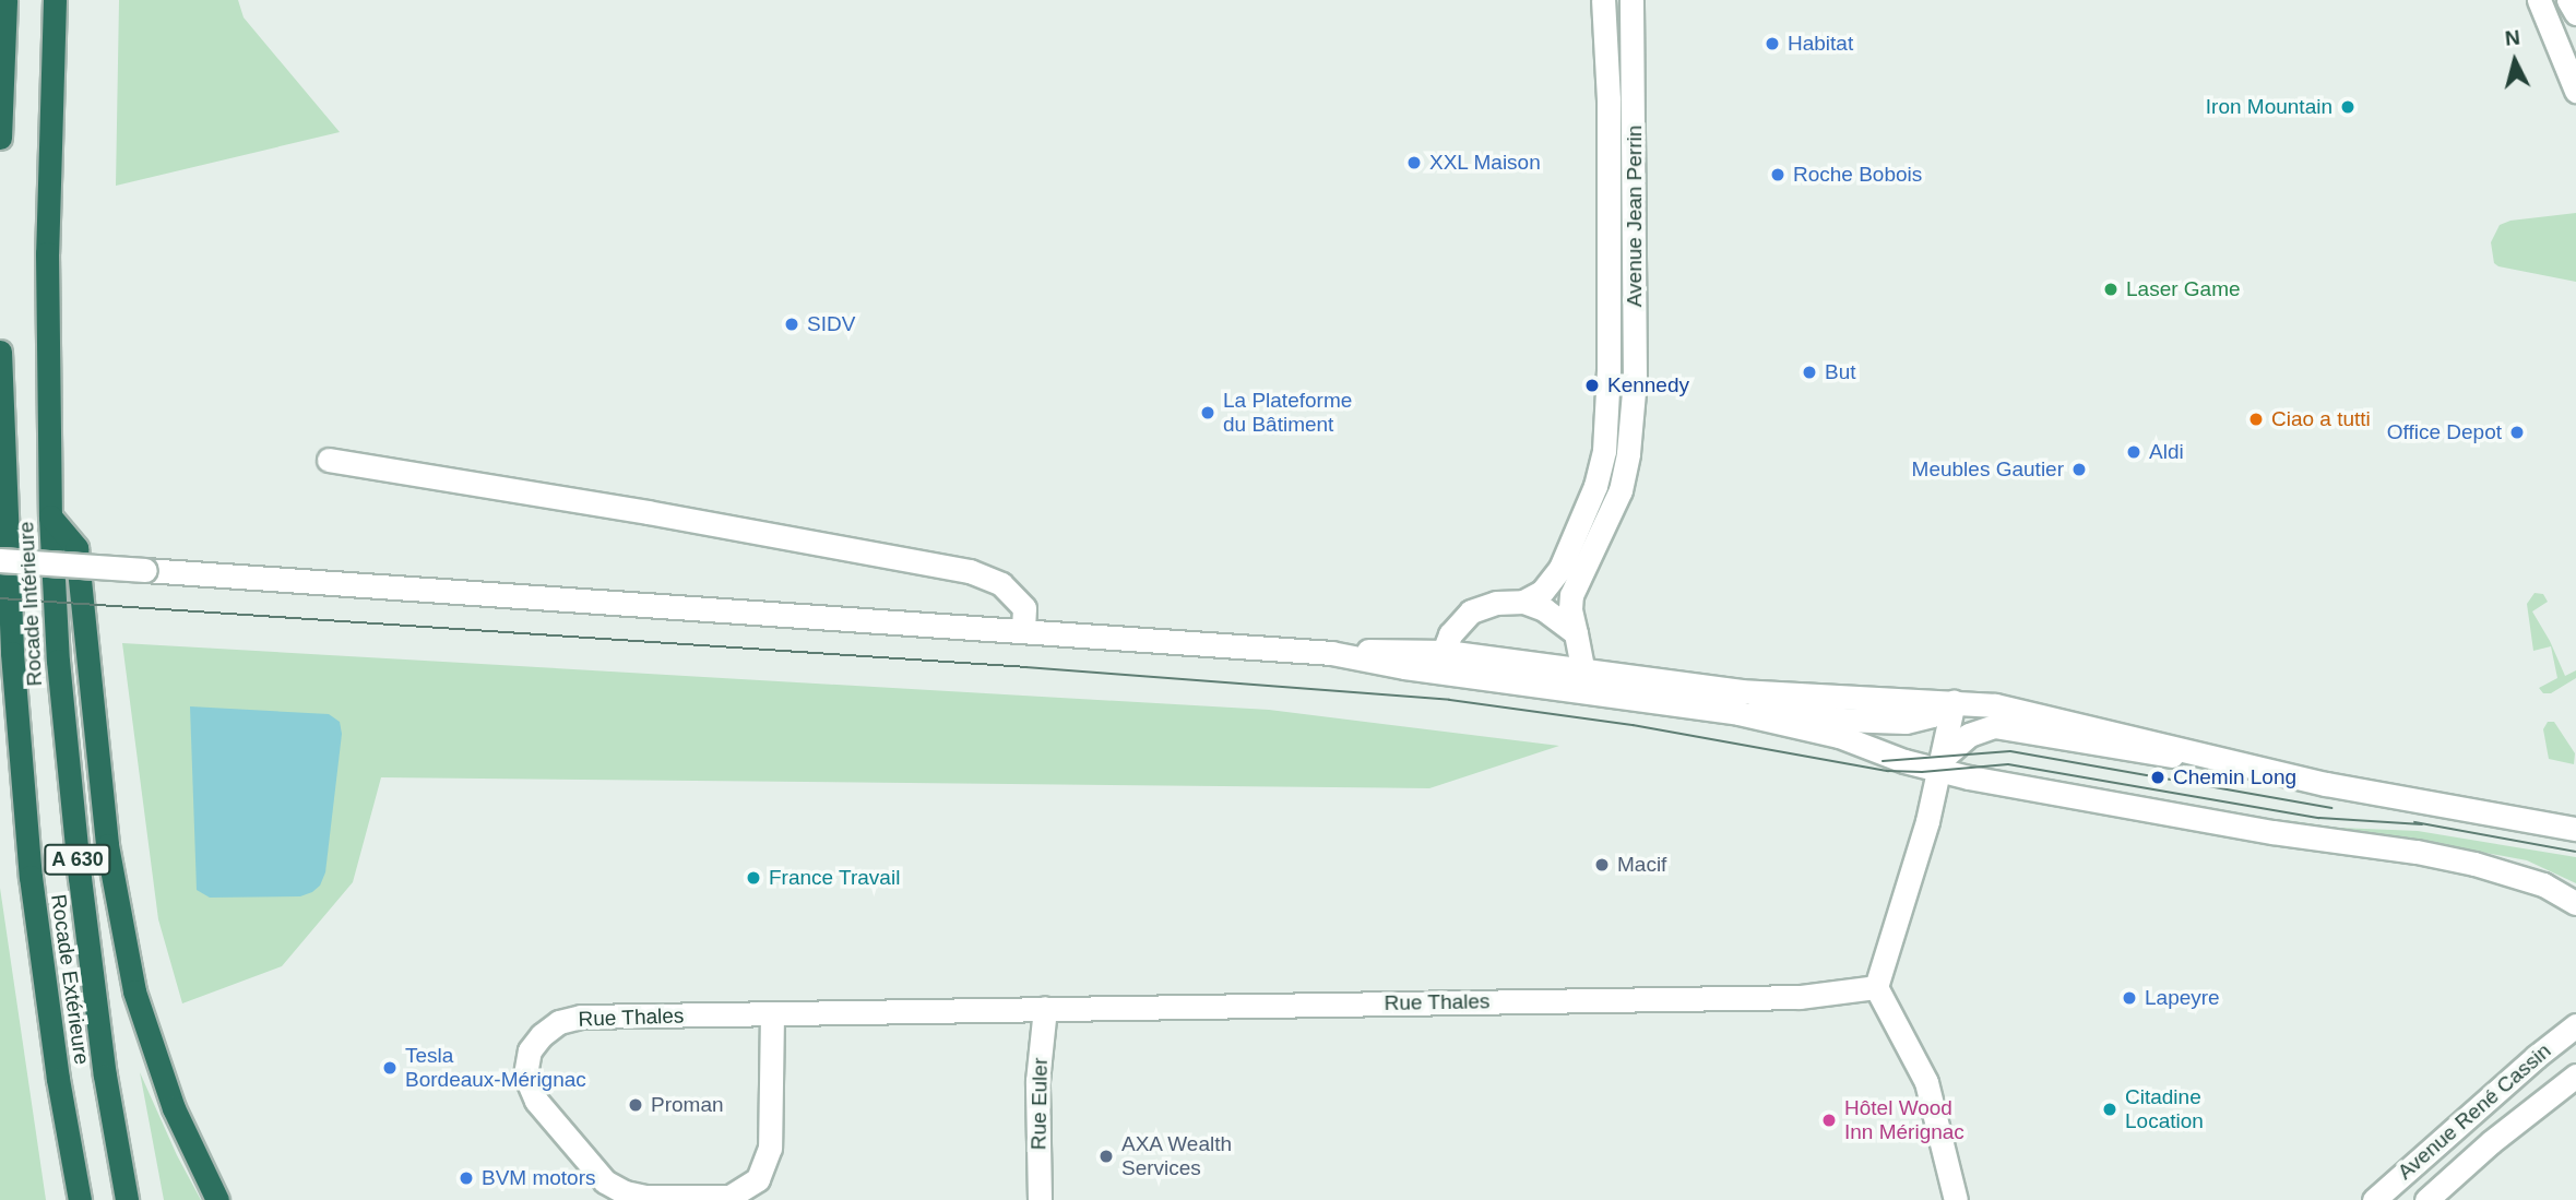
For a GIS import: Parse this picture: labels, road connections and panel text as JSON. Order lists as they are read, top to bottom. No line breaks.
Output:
{"streets":{"highway":["Rocade Intérieure","A 630","Rocade Extérieure"],"street":["Avenue Jean Perrin","Rue Thales","Rue Euler","Avenue René Cassin"]},"crossings":[["Rue Thales","Rue Euler"]],"places":["Habitat","Iron Mountain","XXL Maison","Roche Bobois","Laser Game","SIDV","But","Kennedy","La Plateforme du Bâtiment","Ciao a tutti","Office Depot","Aldi","Meubles Gautier","Chemin Long","Macif","France Travail","Lapeyre","Tesla Bordeaux-Mérignac","Proman","Citadine Location","Hôtel Wood Inn Mérignac","AXA Wealth Services","BVM motors"],"north":"top"}
